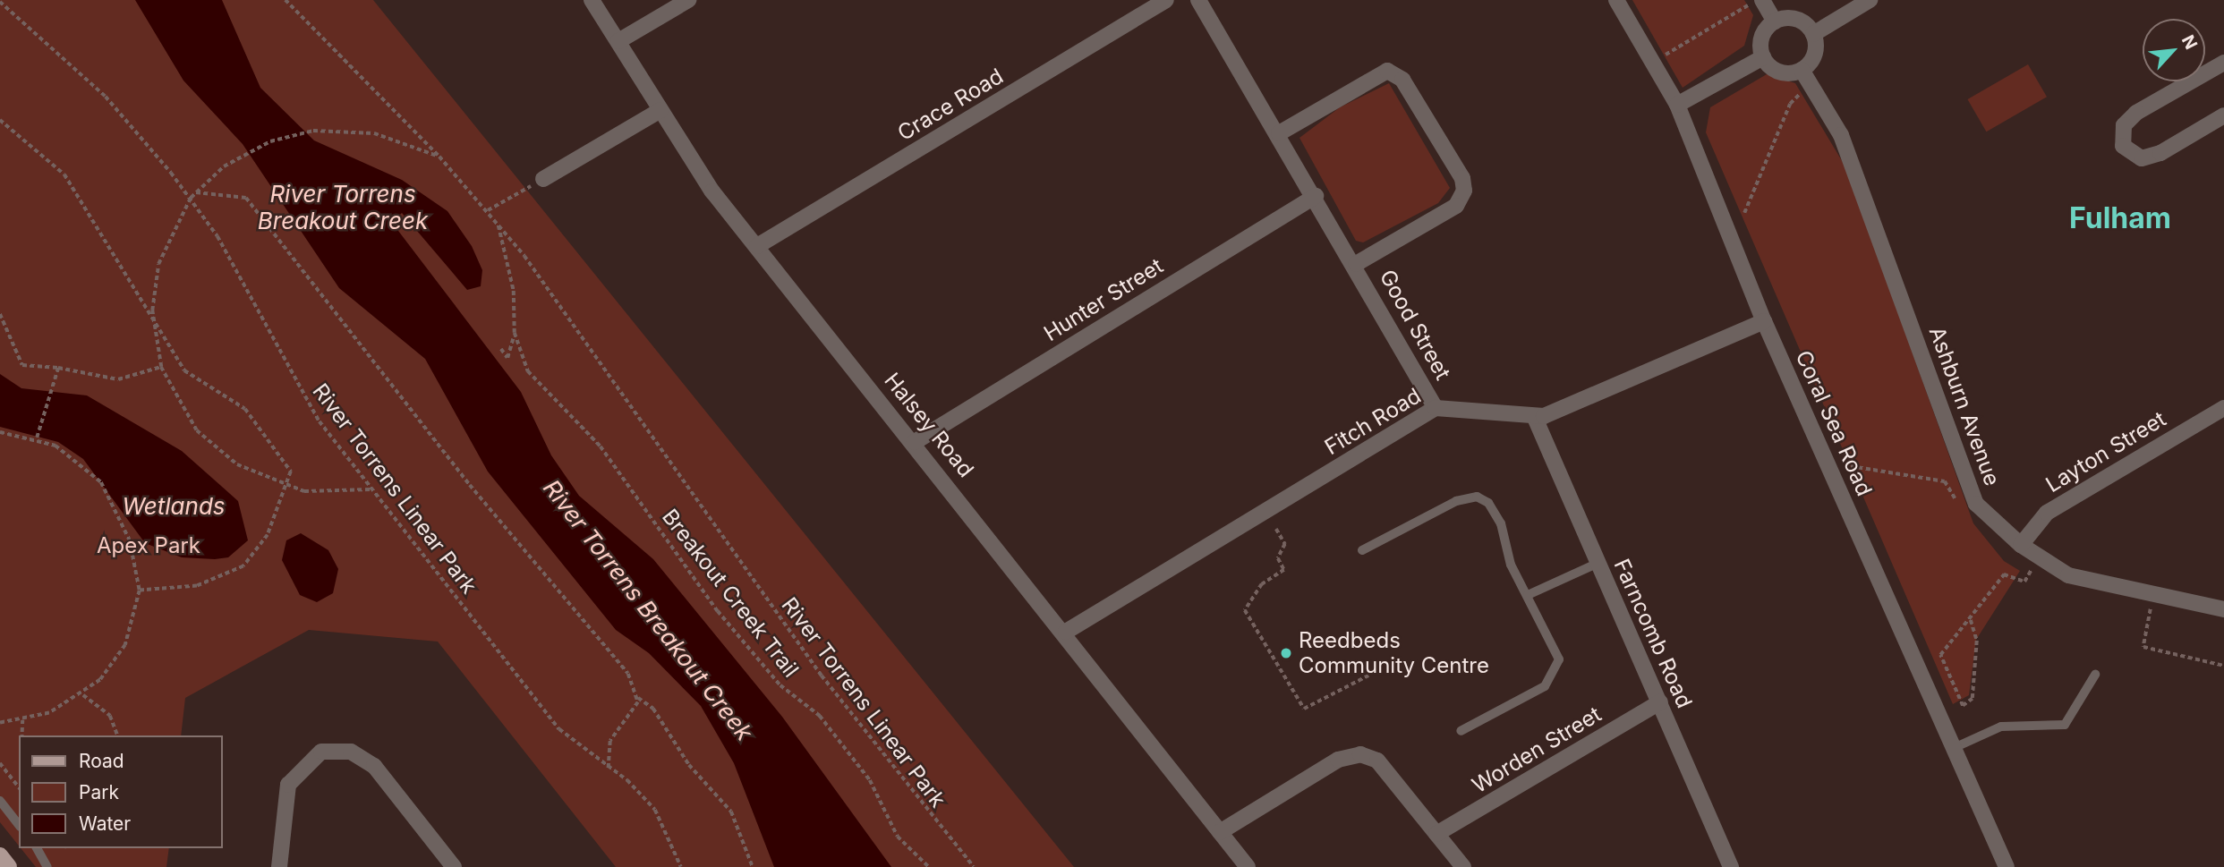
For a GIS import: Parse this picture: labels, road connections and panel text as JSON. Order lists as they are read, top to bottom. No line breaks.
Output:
{"streets":{"street":["Crace Road","Hunter Street","Good Street","Ashburn Avenue","Fitch Road","Coral Sea Road","Halsey Road","Layton Street","Farncomb Road","Worden Street"],"path":["River Torrens Linear Park","Breakout Creek Trail"]},"crossings":[["Crace Road","Halsey Road"],["Hunter Street","Good Street"],["Hunter Street","Halsey Road"],["Good Street","Fitch Road"],["Ashburn Avenue","Layton Street"],["Fitch Road","Coral Sea Road"],["Fitch Road","Halsey Road"],["Fitch Road","Farncomb Road"],["Farncomb Road","Worden Street"]],"districts":["Fulham"],"water":["River Torrens Breakout Creek","Wetlands"],"parks":["Apex Park"],"places":["Reedbeds Community Centre"],"legend":["Road","Park","Water"],"north":"top right"}
